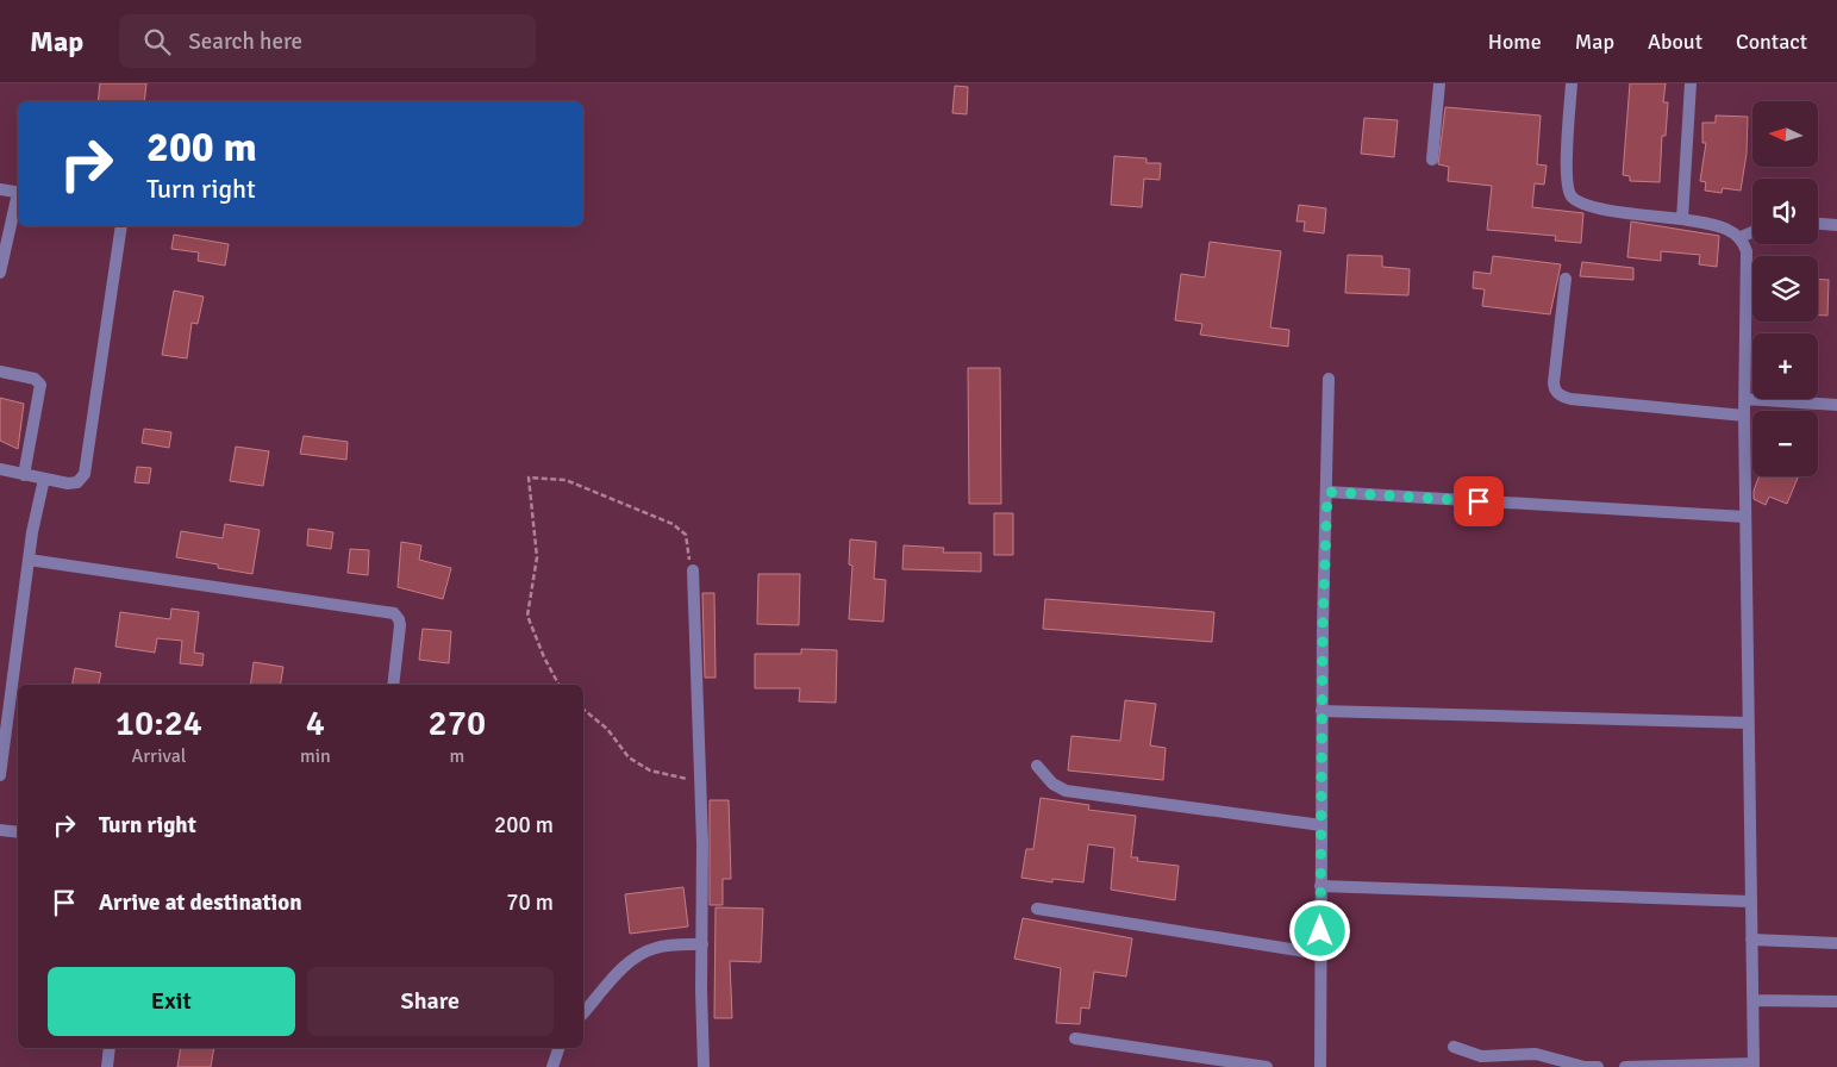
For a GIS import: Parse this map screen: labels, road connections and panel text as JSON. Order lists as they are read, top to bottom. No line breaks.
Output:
{"north":"left","page":{"header":"Map","search":"Search here","nav":["Home","Map","About","Contact"],"map_buttons":["+","−"],"turn":["200 m","Turn right"],"eta":["10:24","Arrival","4","min","270","m"],"list":[{"name":"Turn right","value":"200 m"},{"name":"Arrive at destination","value":"70 m"}],"buttons":["Exit","Share"]}}
